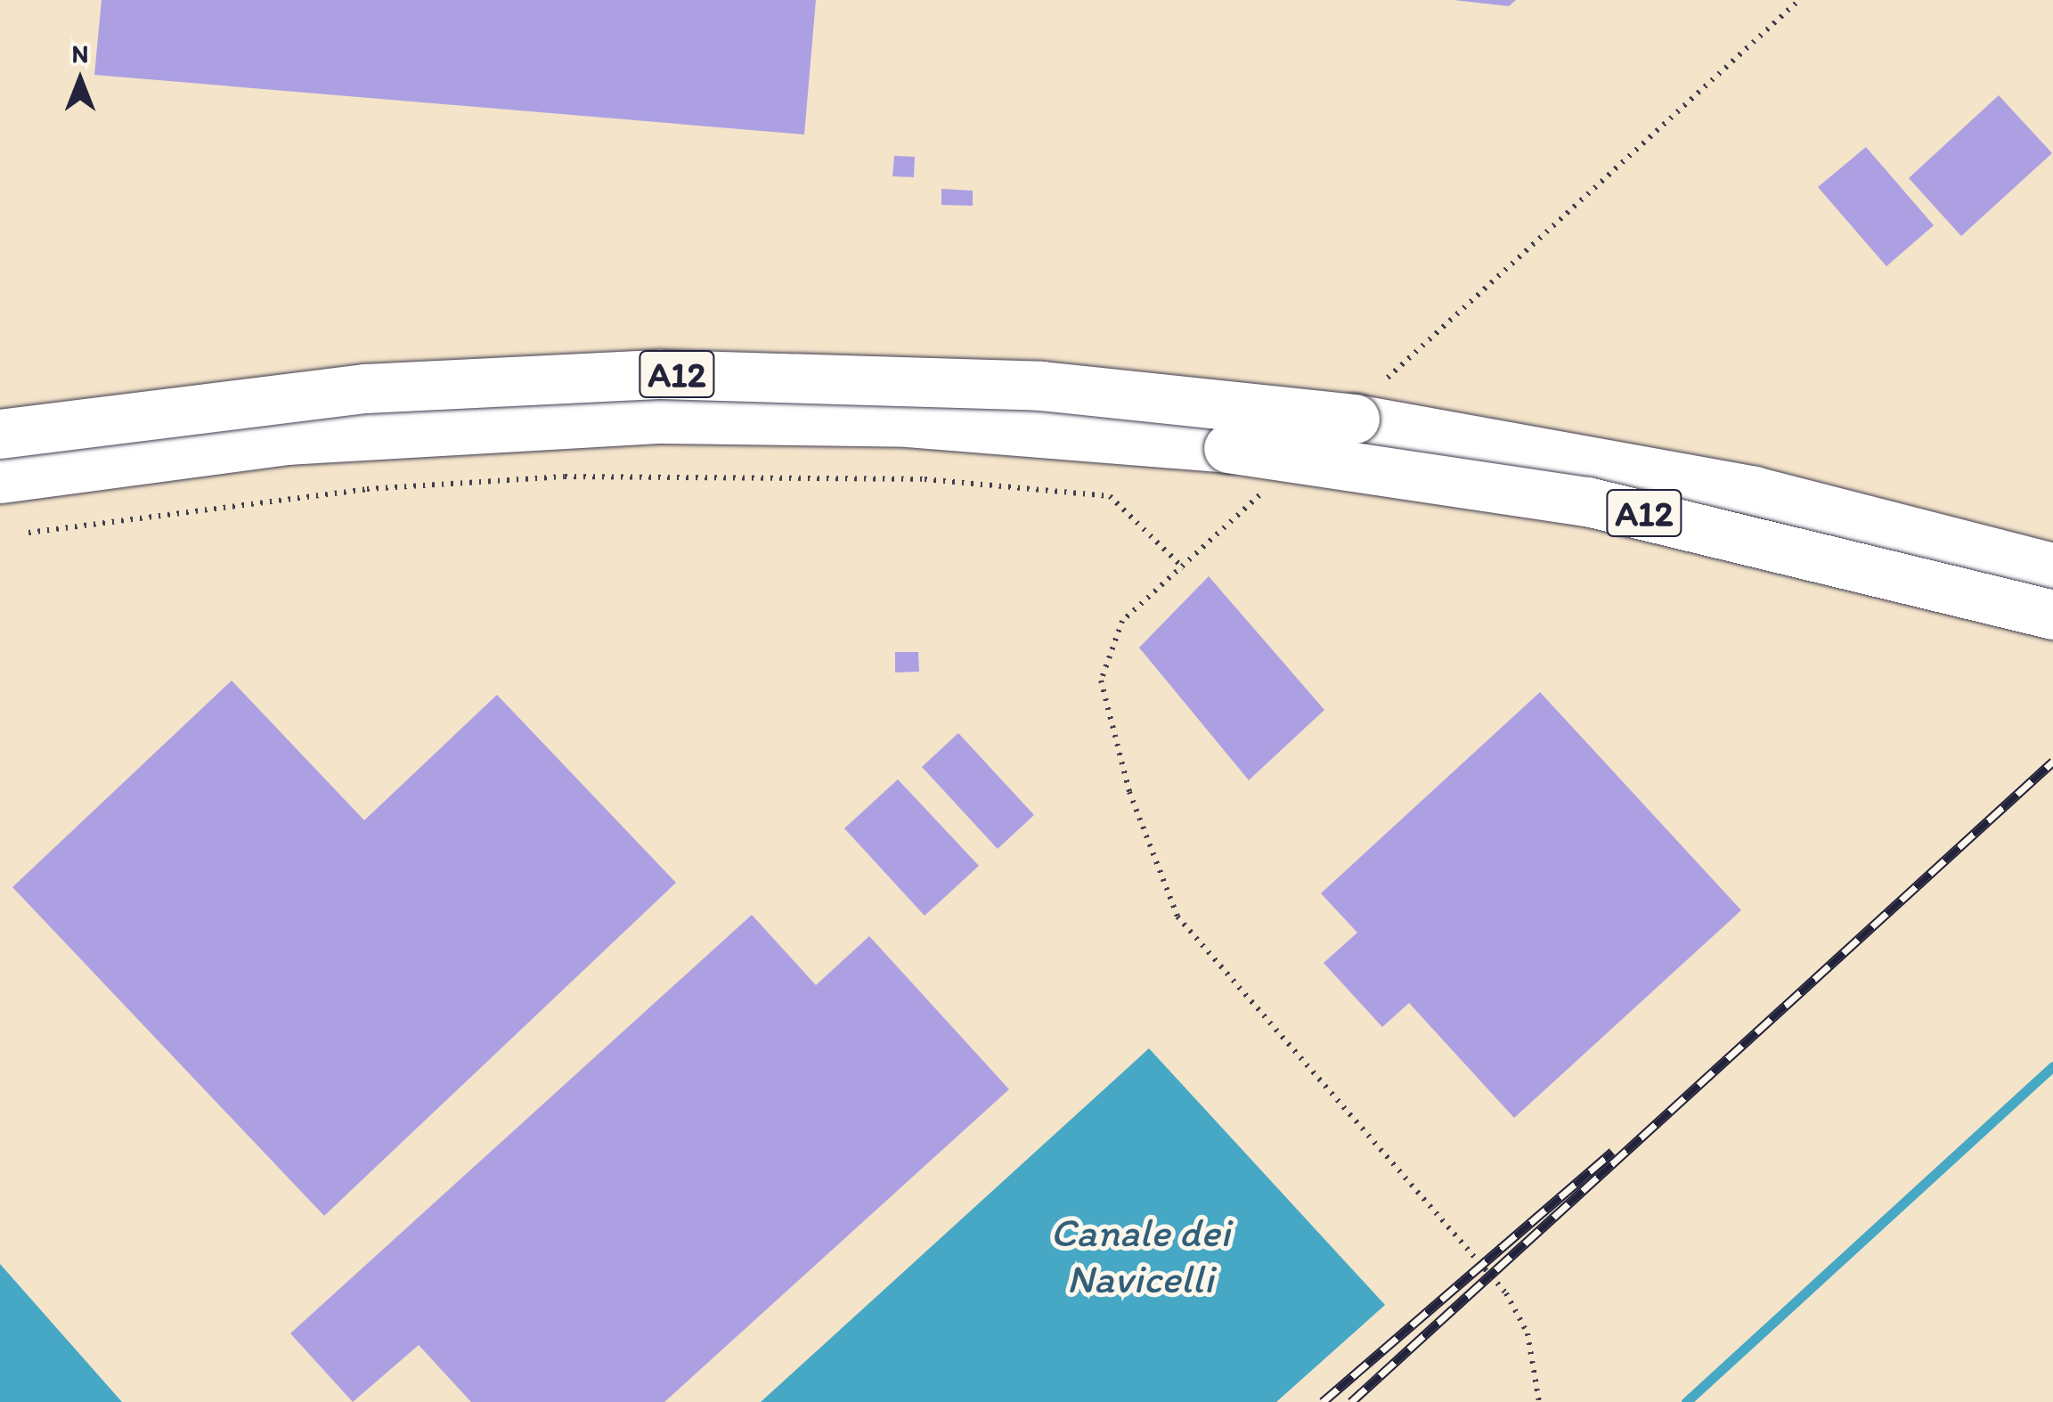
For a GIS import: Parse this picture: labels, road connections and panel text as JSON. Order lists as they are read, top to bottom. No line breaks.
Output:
{"streets":{"highway":["A12"]},"water":["Canale dei Navicelli"],"north":"top"}
